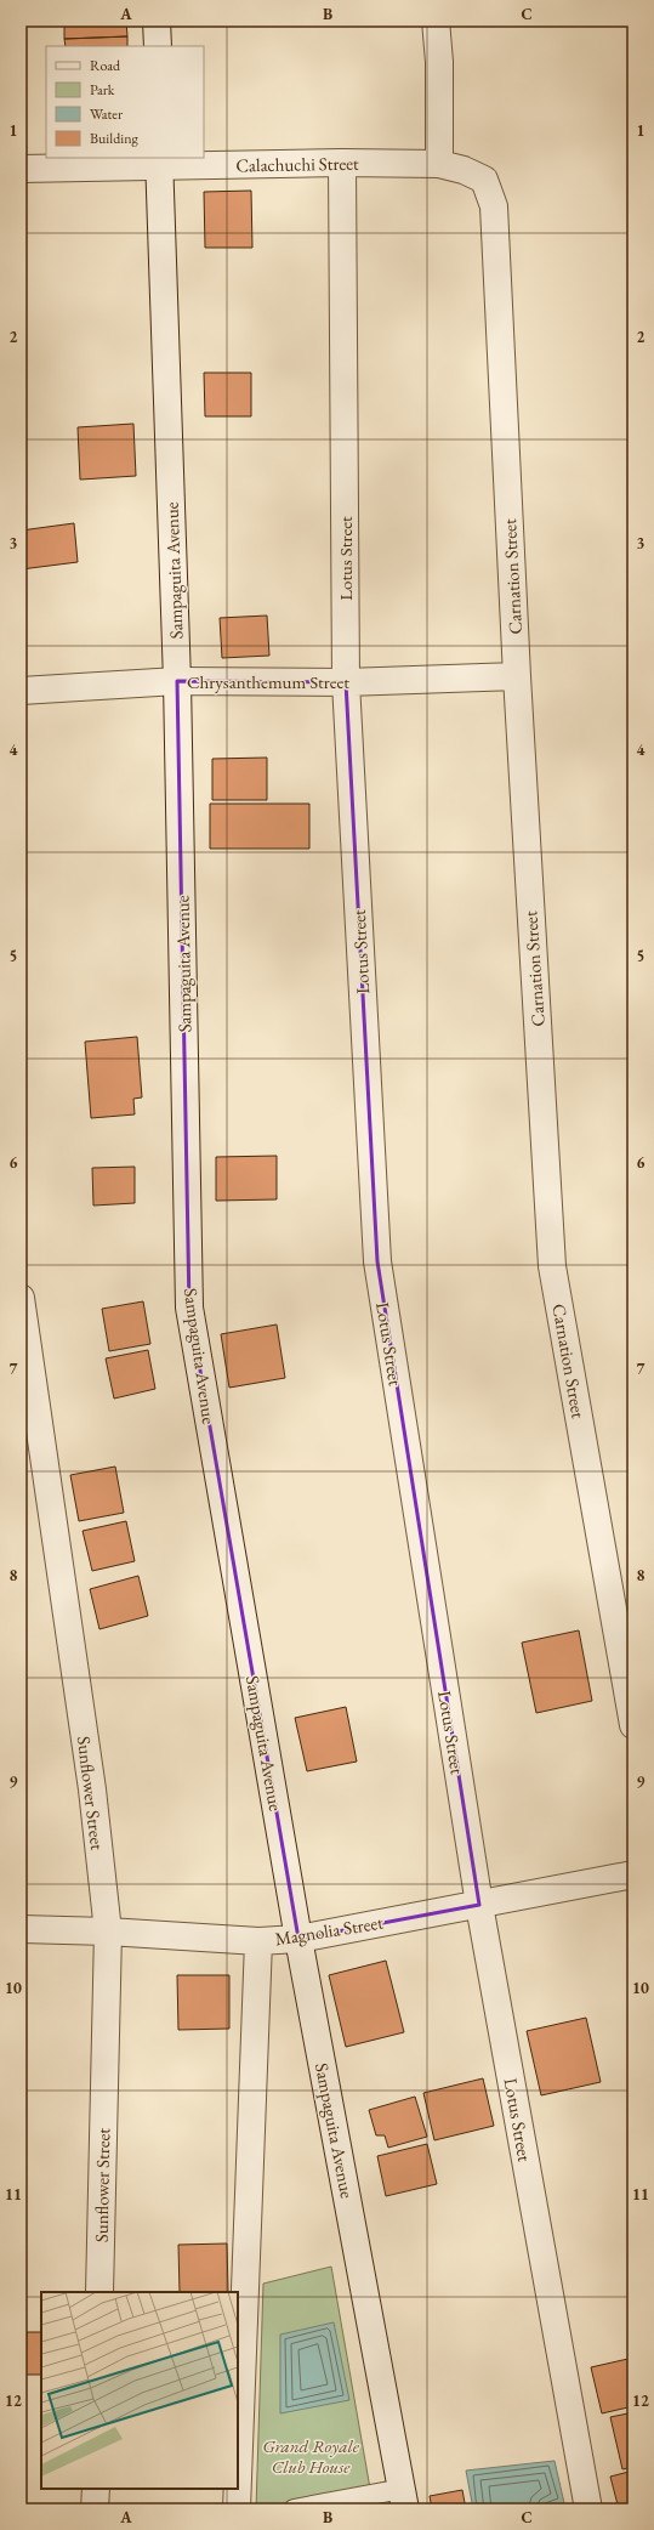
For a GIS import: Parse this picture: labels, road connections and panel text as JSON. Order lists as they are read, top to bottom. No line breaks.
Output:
{"streets":{"street":["Calachuchi Street","Lotus Street","Sampaguita Avenue","Carnation Street","Chrysanthemum Street","Sunflower Street","Magnolia Street"]},"crossings":[["Calachuchi Street","Lotus Street"],["Calachuchi Street","Sampaguita Avenue"],["Calachuchi Street","Carnation Street"],["Lotus Street","Chrysanthemum Street"],["Lotus Street","Magnolia Street"],["Sampaguita Avenue","Chrysanthemum Street"],["Sampaguita Avenue","Magnolia Street"],["Carnation Street","Chrysanthemum Street"],["Sunflower Street","Magnolia Street"]],"parks":["Grand Royale Club House"],"legend":["Road","Park","Water","Building"],"grid":{"columns":["A","B","C"],"rows":["1","2","3","4","5","6","7","8","9","10","11","12"]}}
